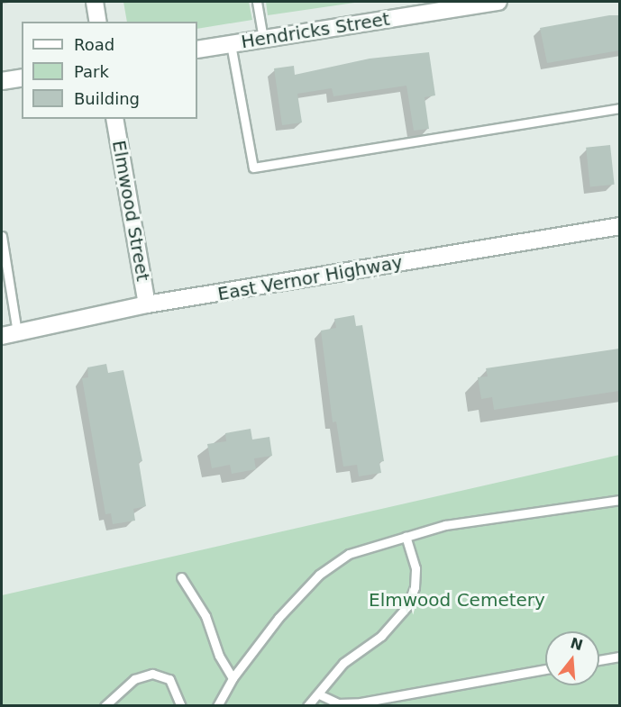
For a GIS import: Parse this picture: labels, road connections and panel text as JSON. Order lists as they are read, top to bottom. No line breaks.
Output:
{"streets":{"street":["Hendricks Street","Elmwood Street","East Vernor Highway"]},"crossings":[["Elmwood Street","East Vernor Highway"]],"parks":["Elmwood Cemetery"],"legend":["Road","Park","Building"],"north":"top"}
